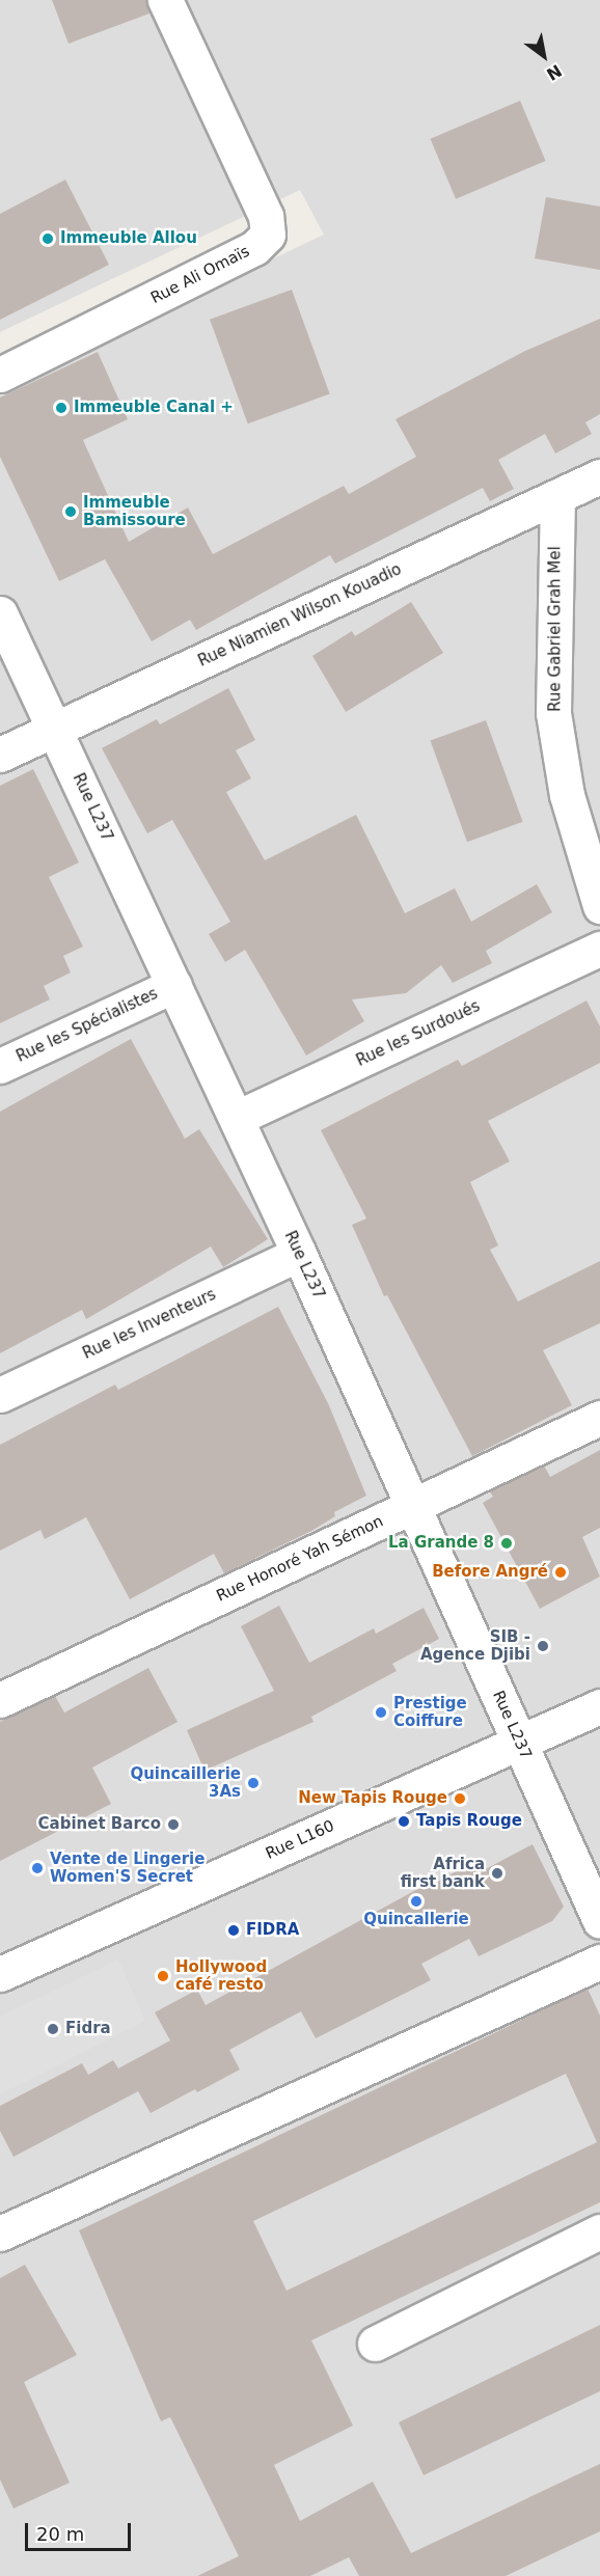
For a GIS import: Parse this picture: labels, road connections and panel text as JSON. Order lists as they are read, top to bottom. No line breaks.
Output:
{"streets":{"street":["Rue Ali Omaïs","Rue Niamien Wilson Kouadio","Rue Gabriel Grah Mel","Rue L237","Rue les Spécialistes","Rue les Surdoués","Rue les Inventeurs","Rue Honoré Yah Sémon","Rue L160"]},"crossings":[["Rue Niamien Wilson Kouadio","Rue Gabriel Grah Mel"],["Rue Niamien Wilson Kouadio","Rue L237"],["Rue L237","Rue les Spécialistes"],["Rue L237","Rue les Surdoués"],["Rue L237","Rue les Inventeurs"],["Rue L237","Rue Honoré Yah Sémon"],["Rue L237","Rue L160"]],"places":["Immeuble Allou","Immeuble Canal +","Immeuble Bamissoure","La Grande 8","Before Angré","SIB - Agence Djibi","Prestige Coiffure","Quincaillerie 3As","New Tapis Rouge","Tapis Rouge","Cabinet Barco","Vente de Lingerie Women'S Secret","Africa first bank","Quincallerie","FIDRA","Hollywood café resto","Fidra"],"scale_bar":"20 m","north":"bottom right"}
